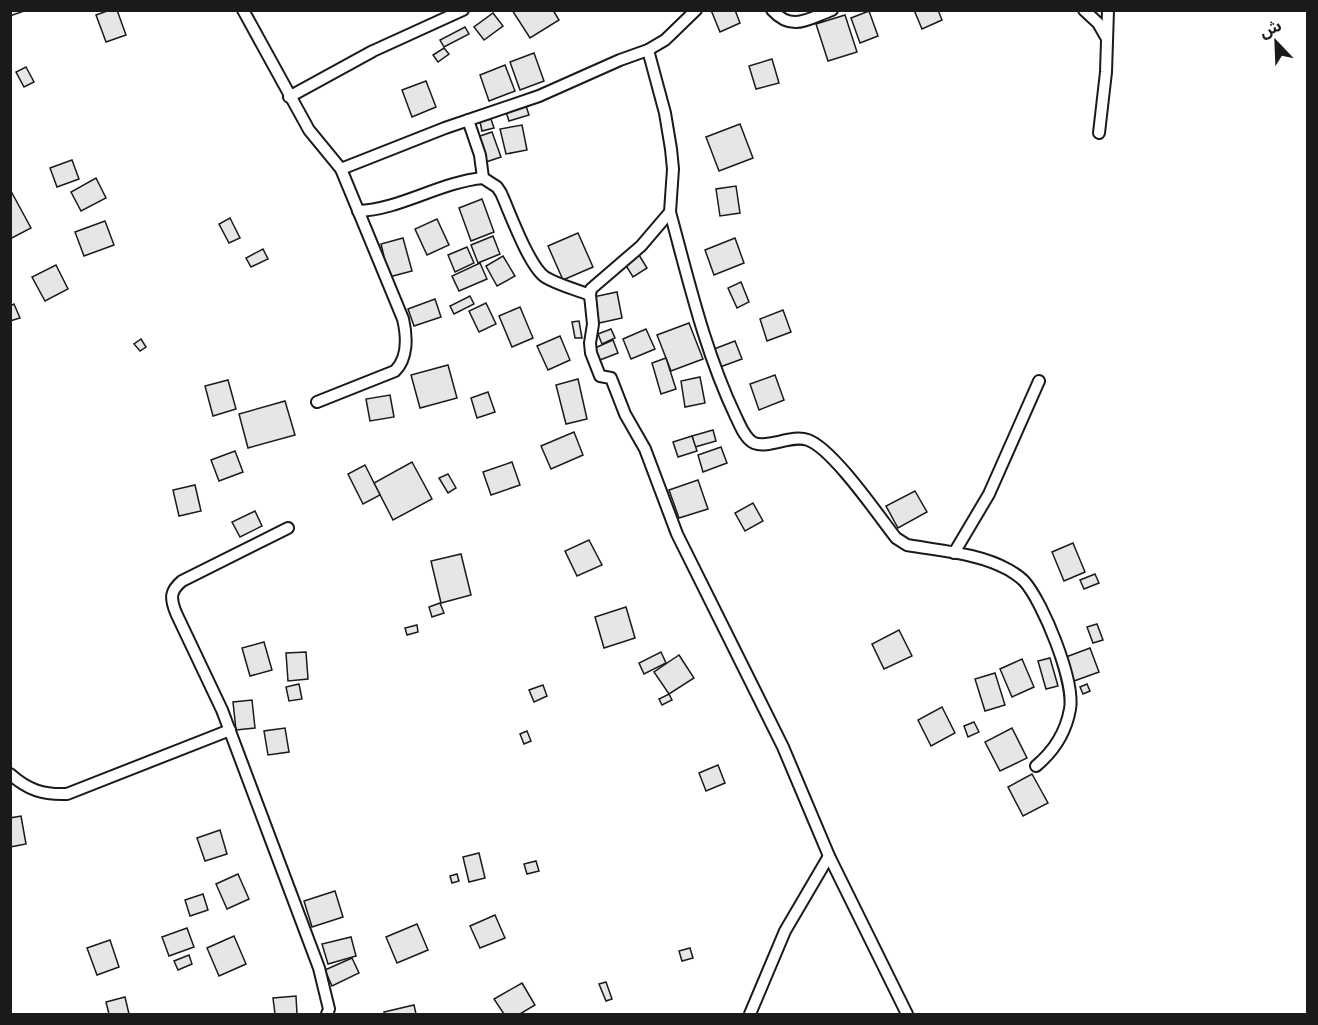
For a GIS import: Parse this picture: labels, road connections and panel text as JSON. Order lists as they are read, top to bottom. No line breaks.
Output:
{"north":"top left"}
